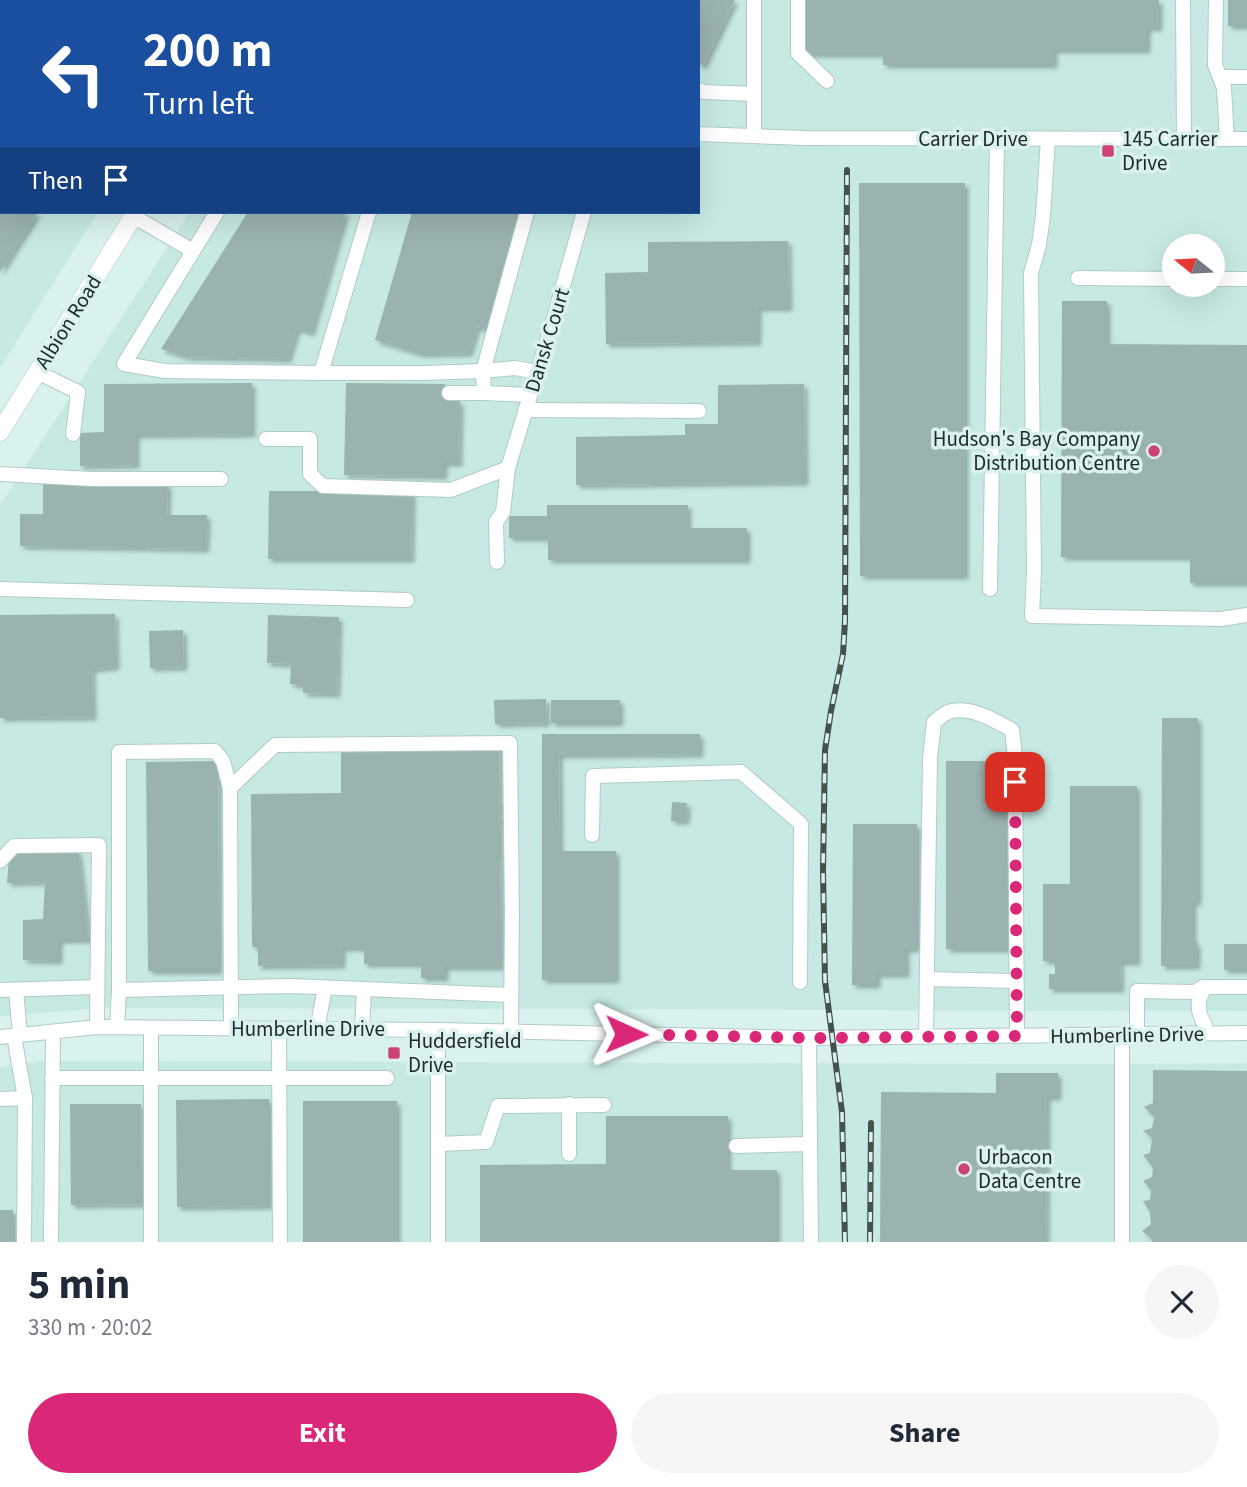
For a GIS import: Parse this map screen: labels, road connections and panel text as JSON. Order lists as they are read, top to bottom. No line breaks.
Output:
{"streets":{"main road":["Albion Road"],"street":["Carrier Drive","Dansk Court","Humberline Drive"]},"places":{"transit":["145 Carrier Drive","Huddersfield Drive"],"other":["Hudson's Bay Company Distribution Centre","Urbacon Data Centre"]},"north":"left","page":{"turn":["200 m","Turn left"],"then":"Then","heading":["5 min","330 m · 20:02"],"buttons":["Exit","Share"]}}
